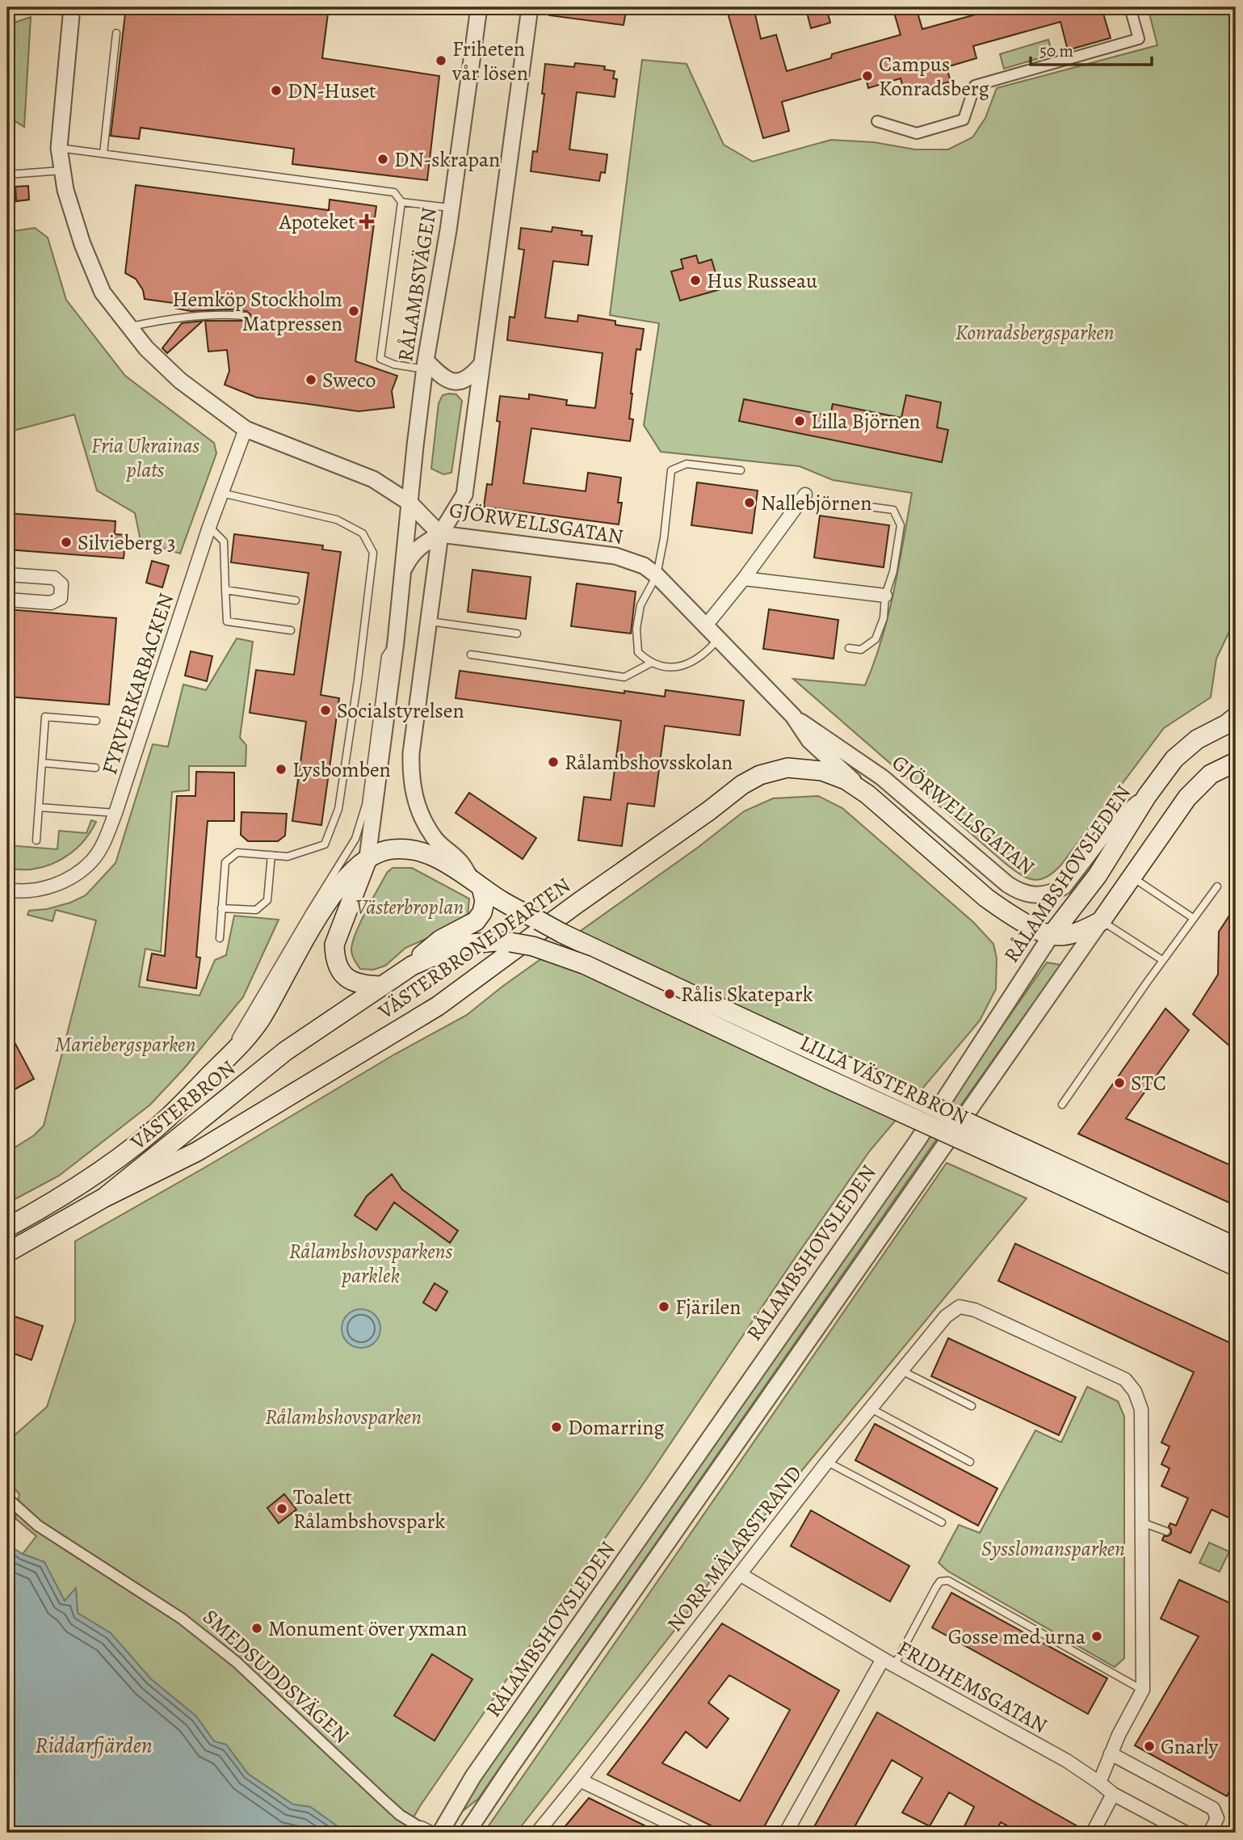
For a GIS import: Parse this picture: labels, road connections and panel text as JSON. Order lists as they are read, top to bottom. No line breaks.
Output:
{"streets":{"main road":["GJÖRWELLSGATAN","RÅLAMBSHOVSLEDEN","VÄSTERBRONEDFARTEN","LILLA VÄSTERBRON","VÄSTERBRON"],"street":["RÅLAMBSVÄGEN","FYRVERKARBACKEN","NORR MÄLARSTRAND","SMEDSUDDSVÄGEN","FRIDHEMSGATAN"]},"crossings":[["RÅLAMBSVÄGEN","GJÖRWELLSGATAN"],["RÅLAMBSVÄGEN","LILLA VÄSTERBRON"],["RÅLAMBSVÄGEN","VÄSTERBRON"],["GJÖRWELLSGATAN","FYRVERKARBACKEN"],["GJÖRWELLSGATAN","RÅLAMBSHOVSLEDEN"],["GJÖRWELLSGATAN","VÄSTERBRONEDFARTEN"],["VÄSTERBRONEDFARTEN","VÄSTERBRON"],["NORR MÄLARSTRAND","FRIDHEMSGATAN"]],"water":["Riddarfjärden"],"parks":["Konradsbergsparken","Fria Ukrainas plats","Västerbroplan","Mariebergsparken","Rålambshovsparkens parklek","Rålambshovsparken","Sysslomansparken"],"places":{"other":["Friheten vår lösen","Campus Konradsberg","DN-Huset","DN-skrapan","Hus Russeau","Hemköp Stockholm Matpressen","Sweco","Lilla Björnen","Nallebjörnen","Silvieberg 3","Socialstyrelsen","Rålambshovsskolan","Lysbomben","Rålis Skatepark","STC","Fjärilen","Domarring","Toalett Rålambshovspark","Monument över yxman","Gosse med urna","Gnarly"],"health":["Apoteket"]},"scale_bar":"50 m"}
